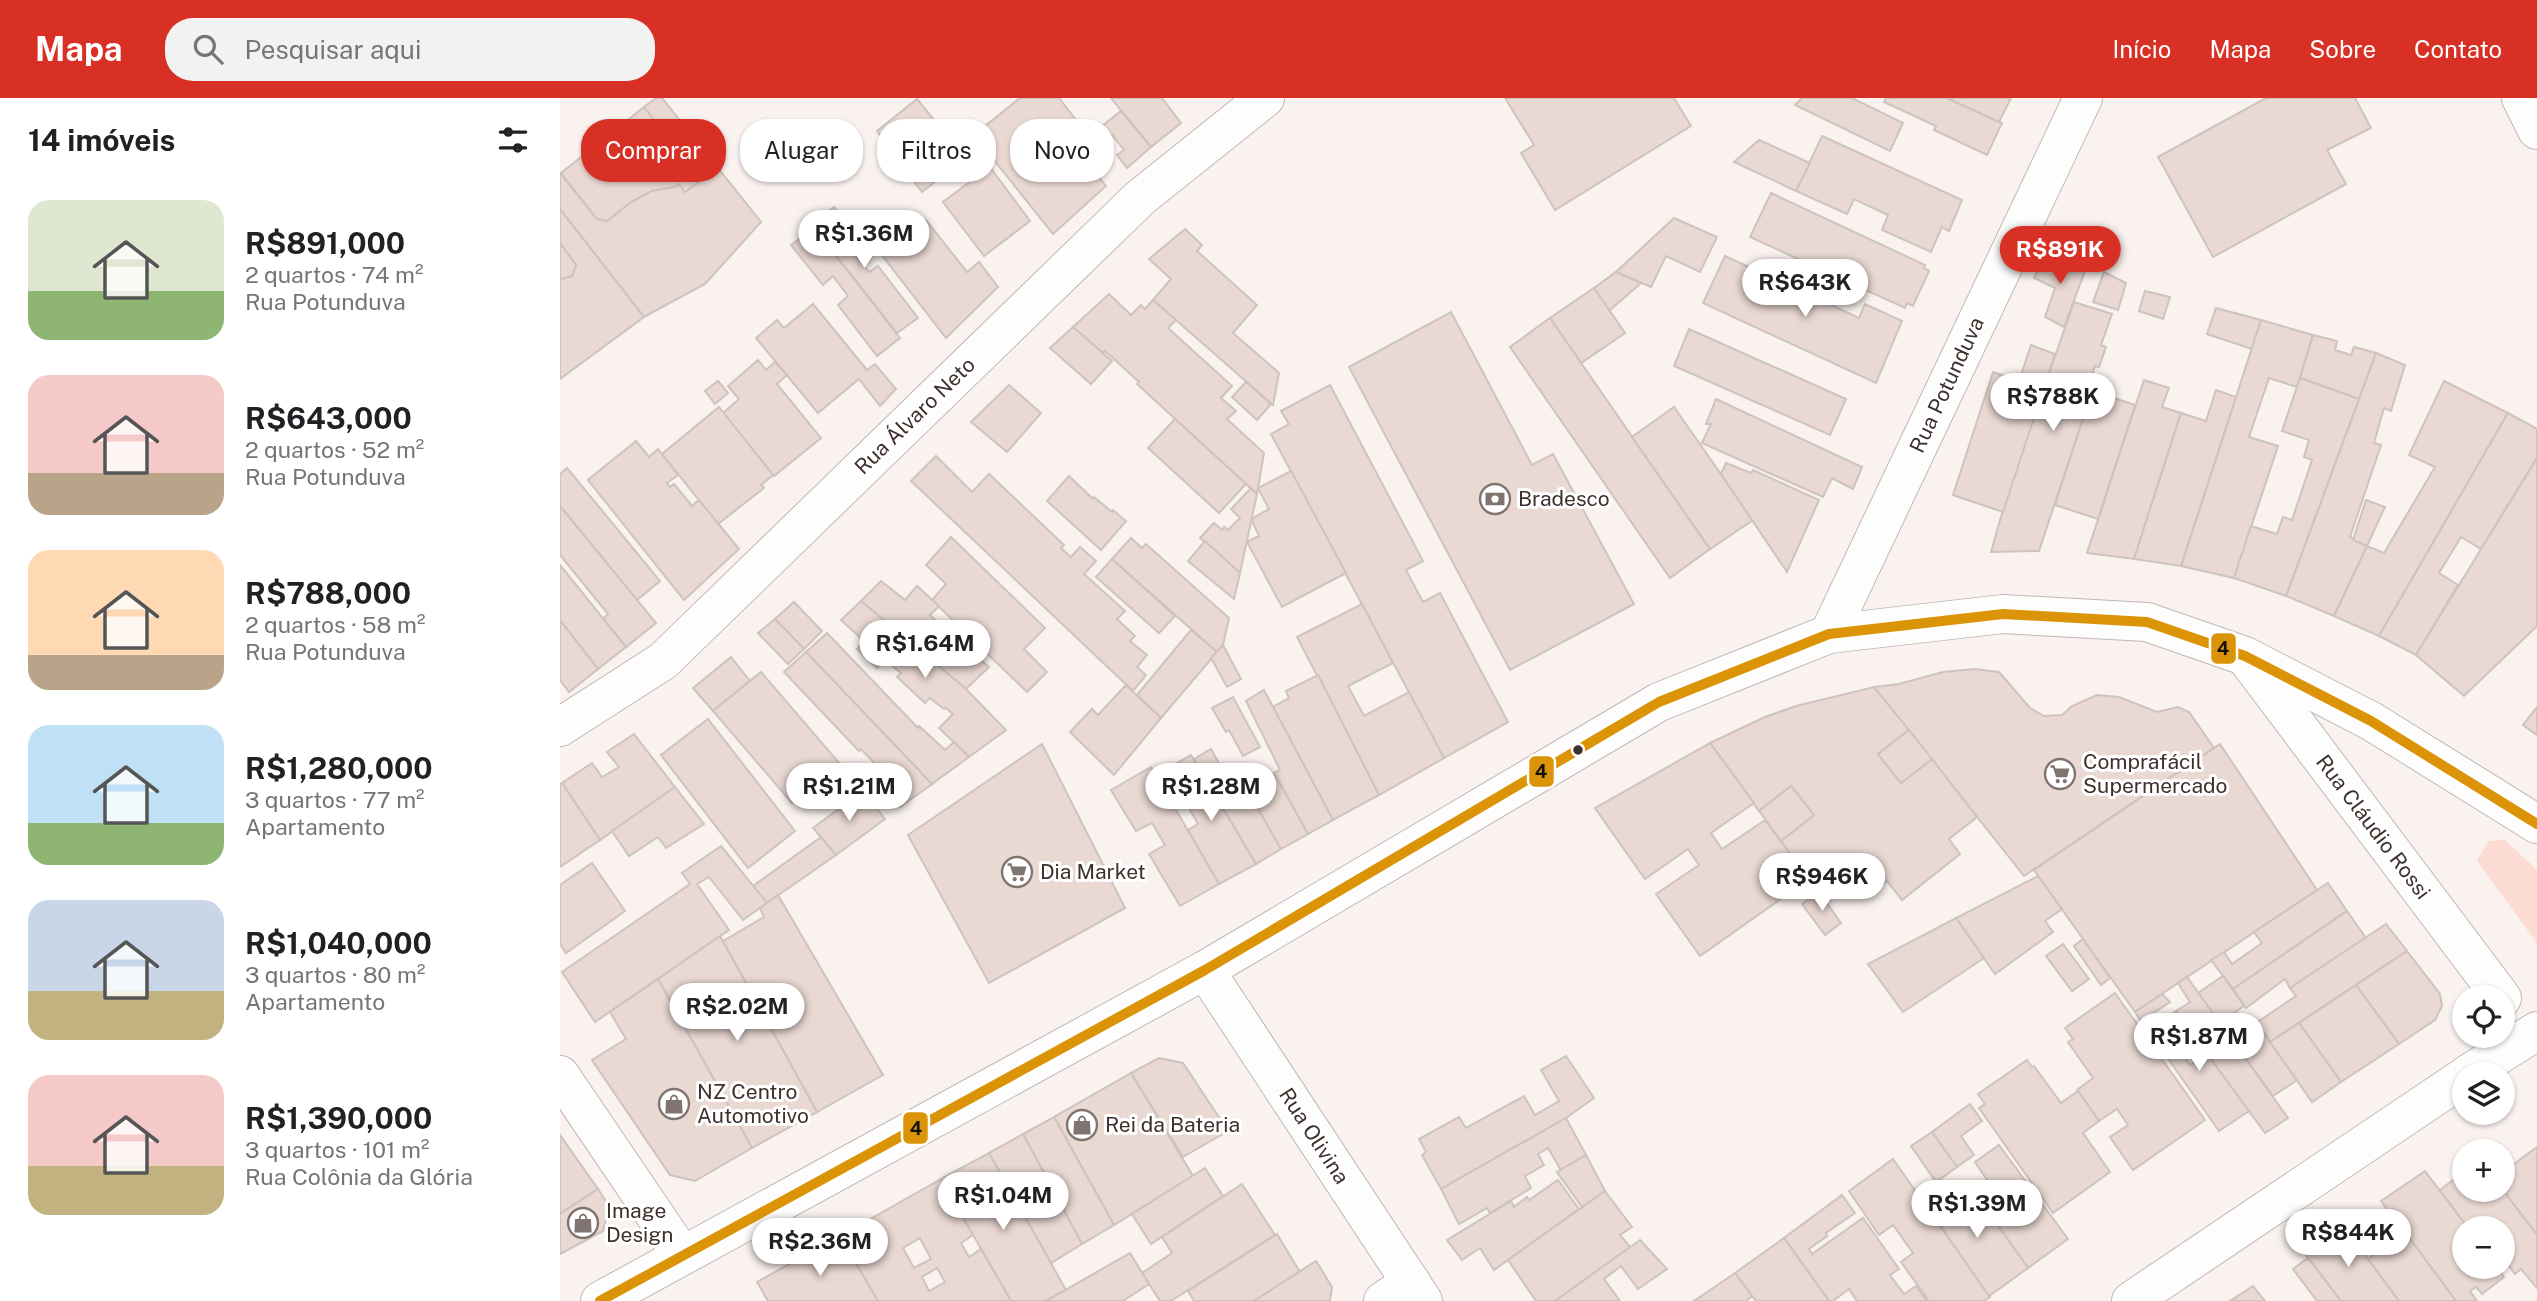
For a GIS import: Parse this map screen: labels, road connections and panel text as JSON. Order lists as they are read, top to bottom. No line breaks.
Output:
{"streets":{"street":["Rua Potunduva","Rua Álvaro Neto","Rua Cláudio Rossi","Rua Olivina"]},"places":{"bank":["Bradesco"],"supermarket":["Comprafácil Supermercado","Dia Market"],"shop":["NZ Centro Automotivo","Rei da Bateria","Image Design"]},"lines":["transit line 4"],"page":{"header":"Mapa","search":"Pesquisar aqui","nav":["Início","Mapa","Sobre","Contato"],"heading":"14 imóveis","chip":["Comprar","Alugar","Filtros","Novo"],"list":[{"name":"R$891,000","note":"2 quartos · 74 m² · Rua Potunduva"},{"name":"R$643,000","note":"2 quartos · 52 m² · Rua Potunduva"},{"name":"R$788,000","note":"2 quartos · 58 m² · Rua Potunduva"},{"name":"R$1,280,000","note":"3 quartos · 77 m² · Apartamento"},{"name":"R$1,040,000","note":"3 quartos · 80 m² · Apartamento"},{"name":"R$1,390,000","note":"3 quartos · 101 m² · Rua Colônia da Glória"}],"price":["R$1.36M","R$891K","R$643K","R$788K","R$1.64M","R$1.21M","R$1.28M","R$946K","R$2.02M","R$1.87M","R$1.04M","R$1.39M","R$844K","R$2.36M"],"map_buttons":["+","−"]}}
